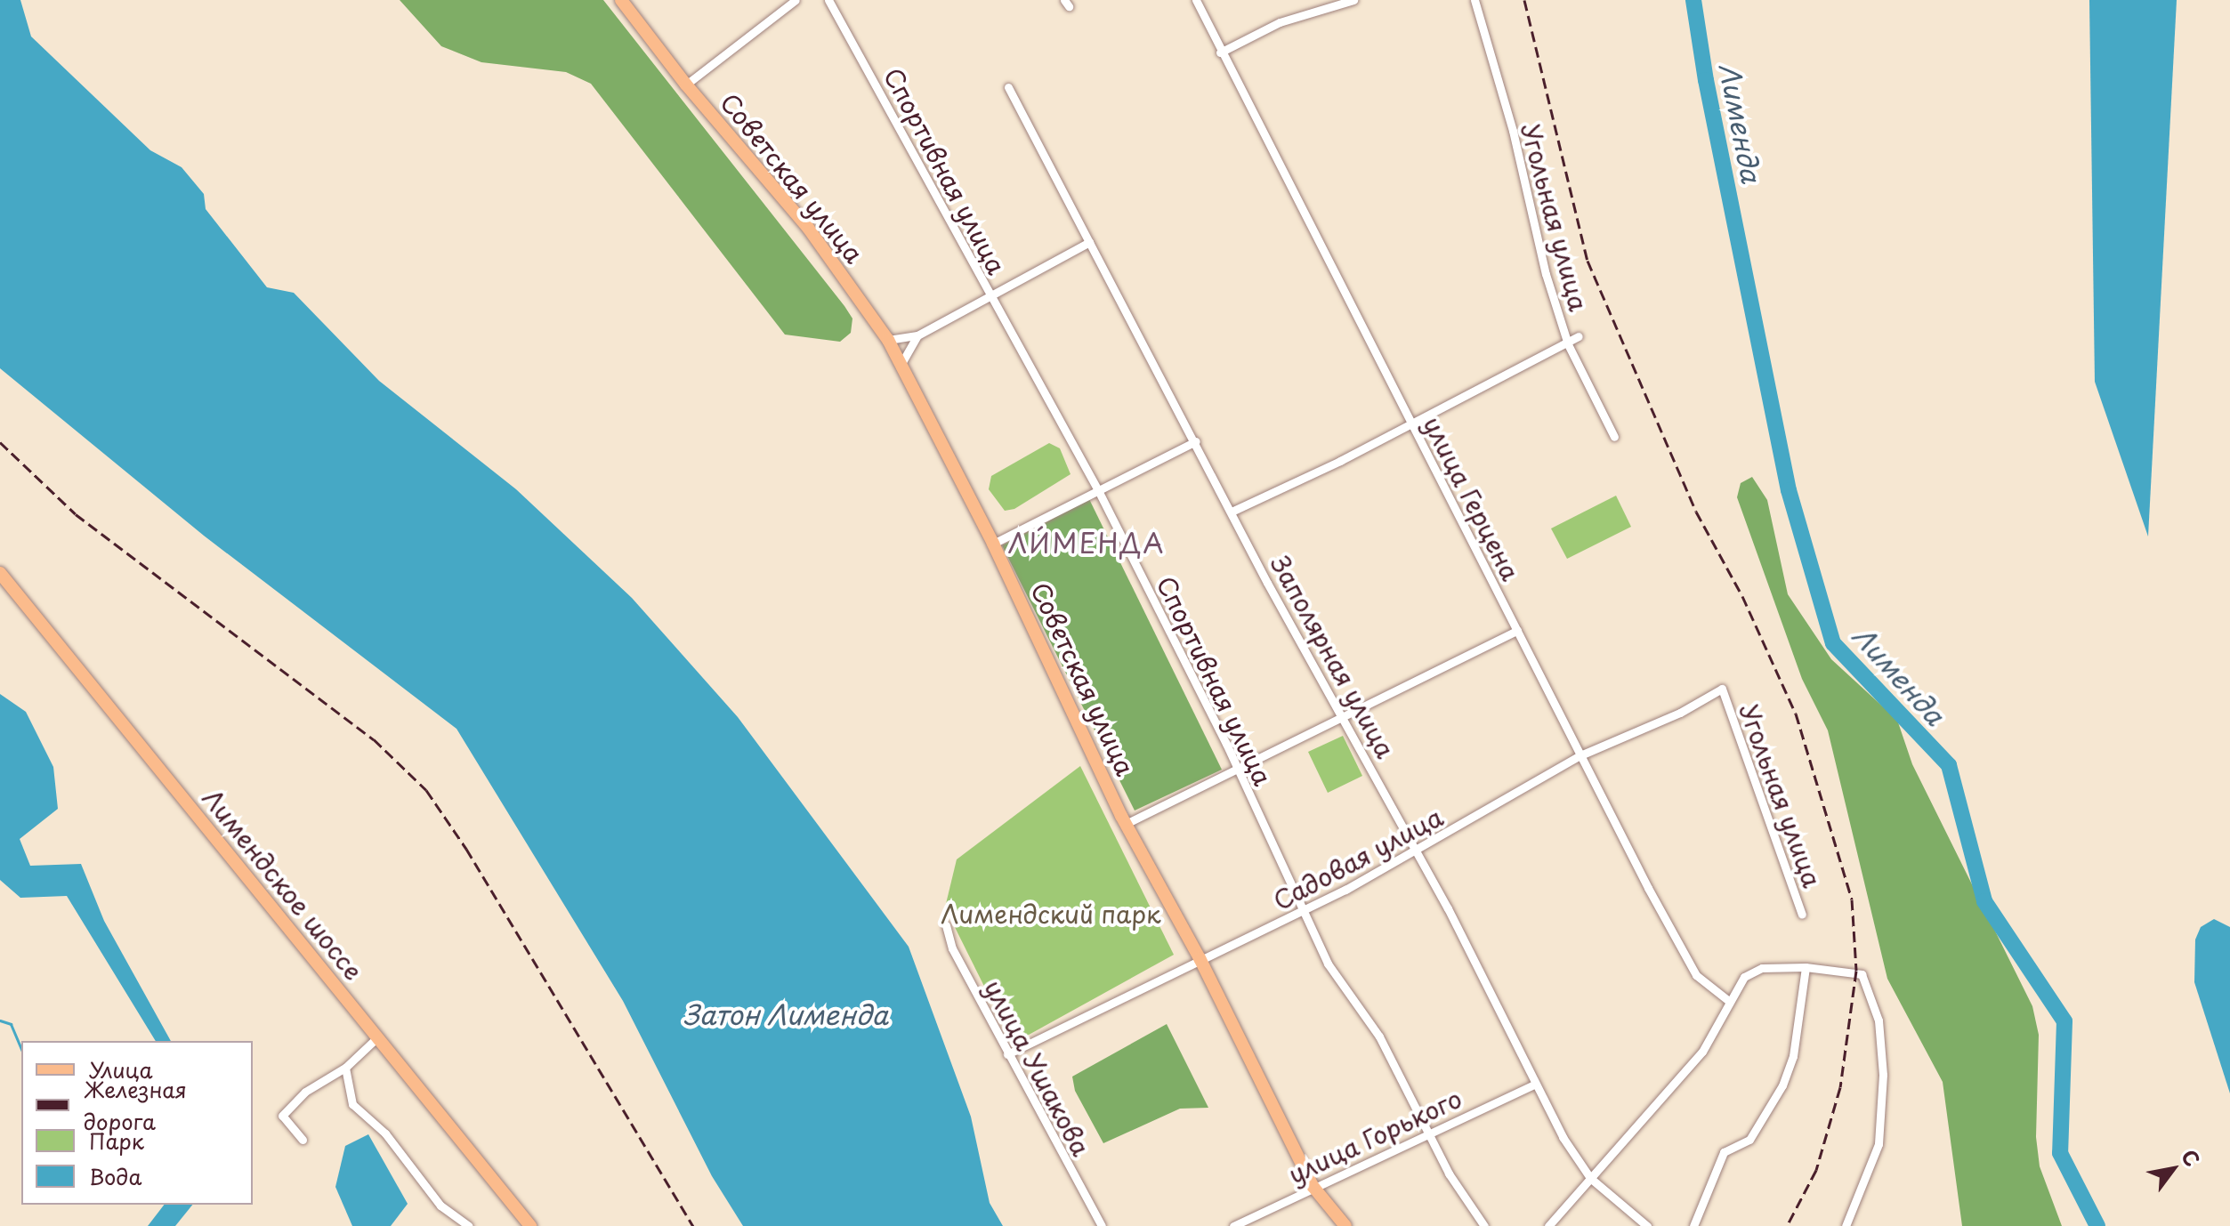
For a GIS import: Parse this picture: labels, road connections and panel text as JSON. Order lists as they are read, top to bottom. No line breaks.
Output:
{"streets":{"main road":["Советская улица","Лимендское шоссе"],"street":["Спортивная улица","Угольная улица","улица Герцена","Заполярная улица","Садовая улица","улица Ушакова","улица Горького"]},"crossings":[["Спортивная улица","Садовая улица"],["Спортивная улица","улица Горького"],["Советская улица","Садовая улица"],["Советская улица","улица Горького"],["Угольная улица","Садовая улица"],["улица Герцена","Садовая улица"],["Заполярная улица","Садовая улица"],["Заполярная улица","улица Горького"],["Садовая улица","улица Ушакова"]],"districts":["ЛИ́МЕНДА"],"water":["Лименда","Затон Лименда"],"parks":["Лимендский парк"],"legend":["Улица","Железная дорога","Парк","Вода"],"north":"top right"}
